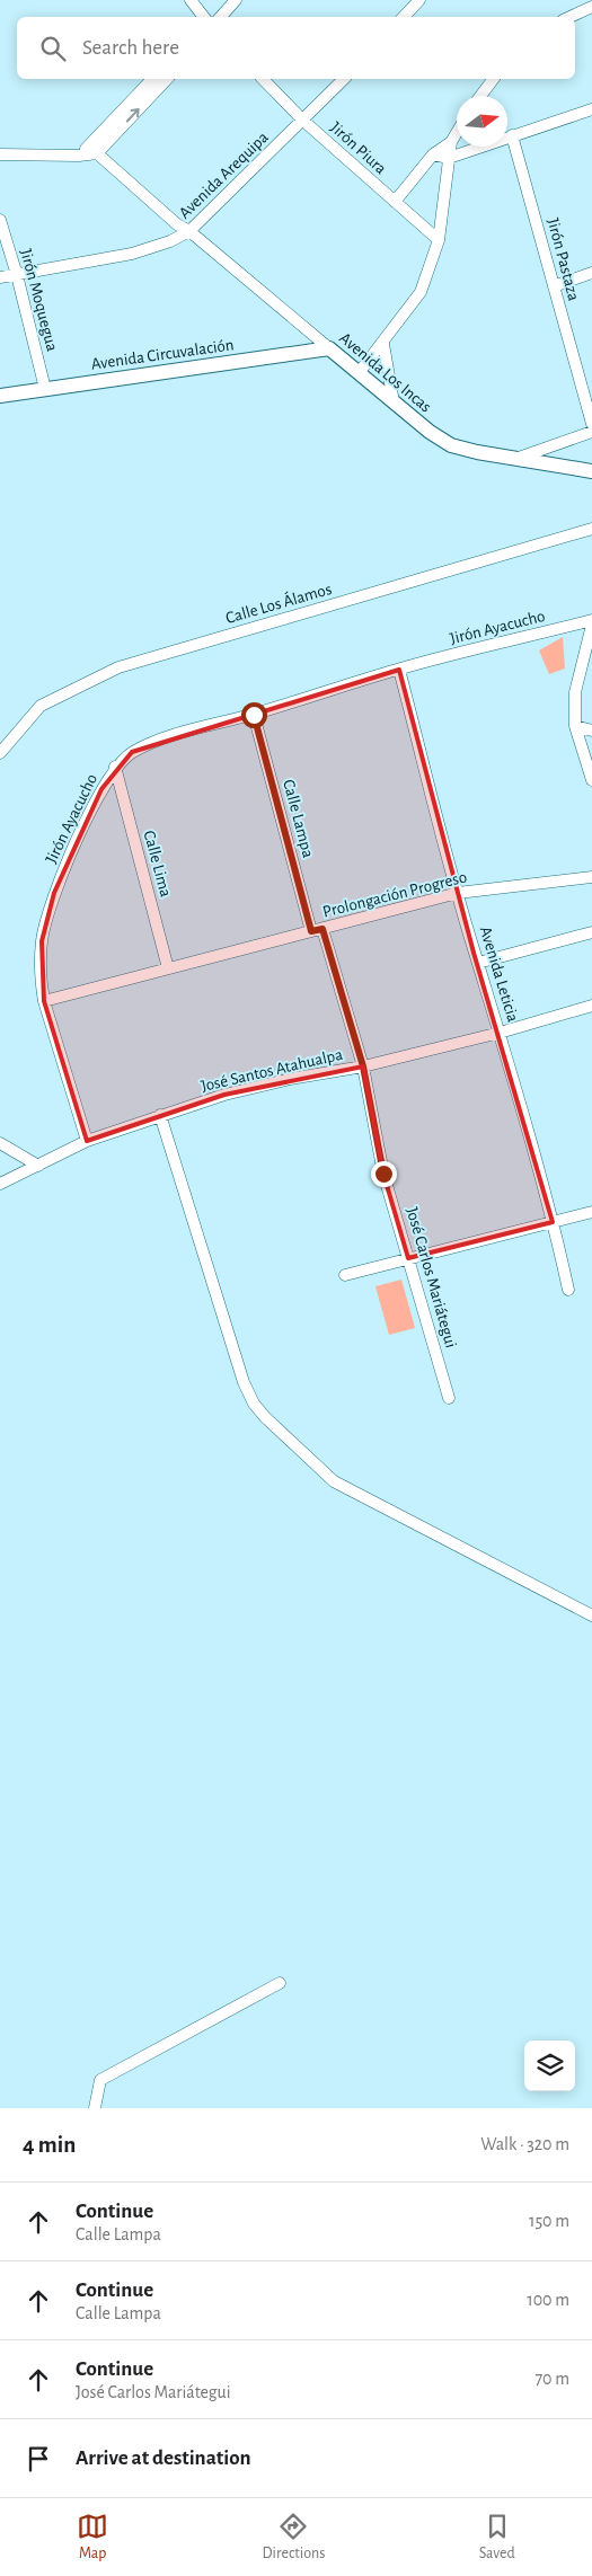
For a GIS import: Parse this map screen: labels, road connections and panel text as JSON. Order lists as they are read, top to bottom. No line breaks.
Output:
{"streets":{"street":["Jirón Piura","Avenida Arequipa","Jirón Pastaza","Jirón Moquegua","Avenida Circuvalación","Avenida Los Incas","Calle Los Álamos","Jirón Ayacucho","Calle Lampa","Calle Lima","Prolongación Progreso","Avenida Leticia","José Santos Atahualpa","José Carlos Mariátegui"]},"crossings":[["Jirón Piura","Avenida Arequipa"],["Avenida Arequipa","Jirón Moquegua"],["Avenida Arequipa","Avenida Los Incas"],["Jirón Moquegua","Avenida Circuvalación"],["Avenida Circuvalación","Avenida Los Incas"],["Jirón Ayacucho","Calle Lampa"],["Jirón Ayacucho","Calle Lima"],["Jirón Ayacucho","Prolongación Progreso"],["Jirón Ayacucho","Avenida Leticia"],["Jirón Ayacucho","José Santos Atahualpa"],["Calle Lampa","Prolongación Progreso"],["Calle Lampa","José Santos Atahualpa"],["Calle Lampa","José Carlos Mariátegui"],["Calle Lima","Prolongación Progreso"],["Prolongación Progreso","Avenida Leticia"],["Avenida Leticia","José Santos Atahualpa"],["José Santos Atahualpa","José Carlos Mariátegui"]],"north":"right","page":{"search":"Search here","heading":["4 min","Walk · 320 m"],"list":[["Continue","Calle Lampa","150 m"],["Continue","Calle Lampa","100 m"],["Continue","José Carlos Mariátegui","70 m"],"Arrive at destination"],"nav":["Map","Directions","Saved"]}}
